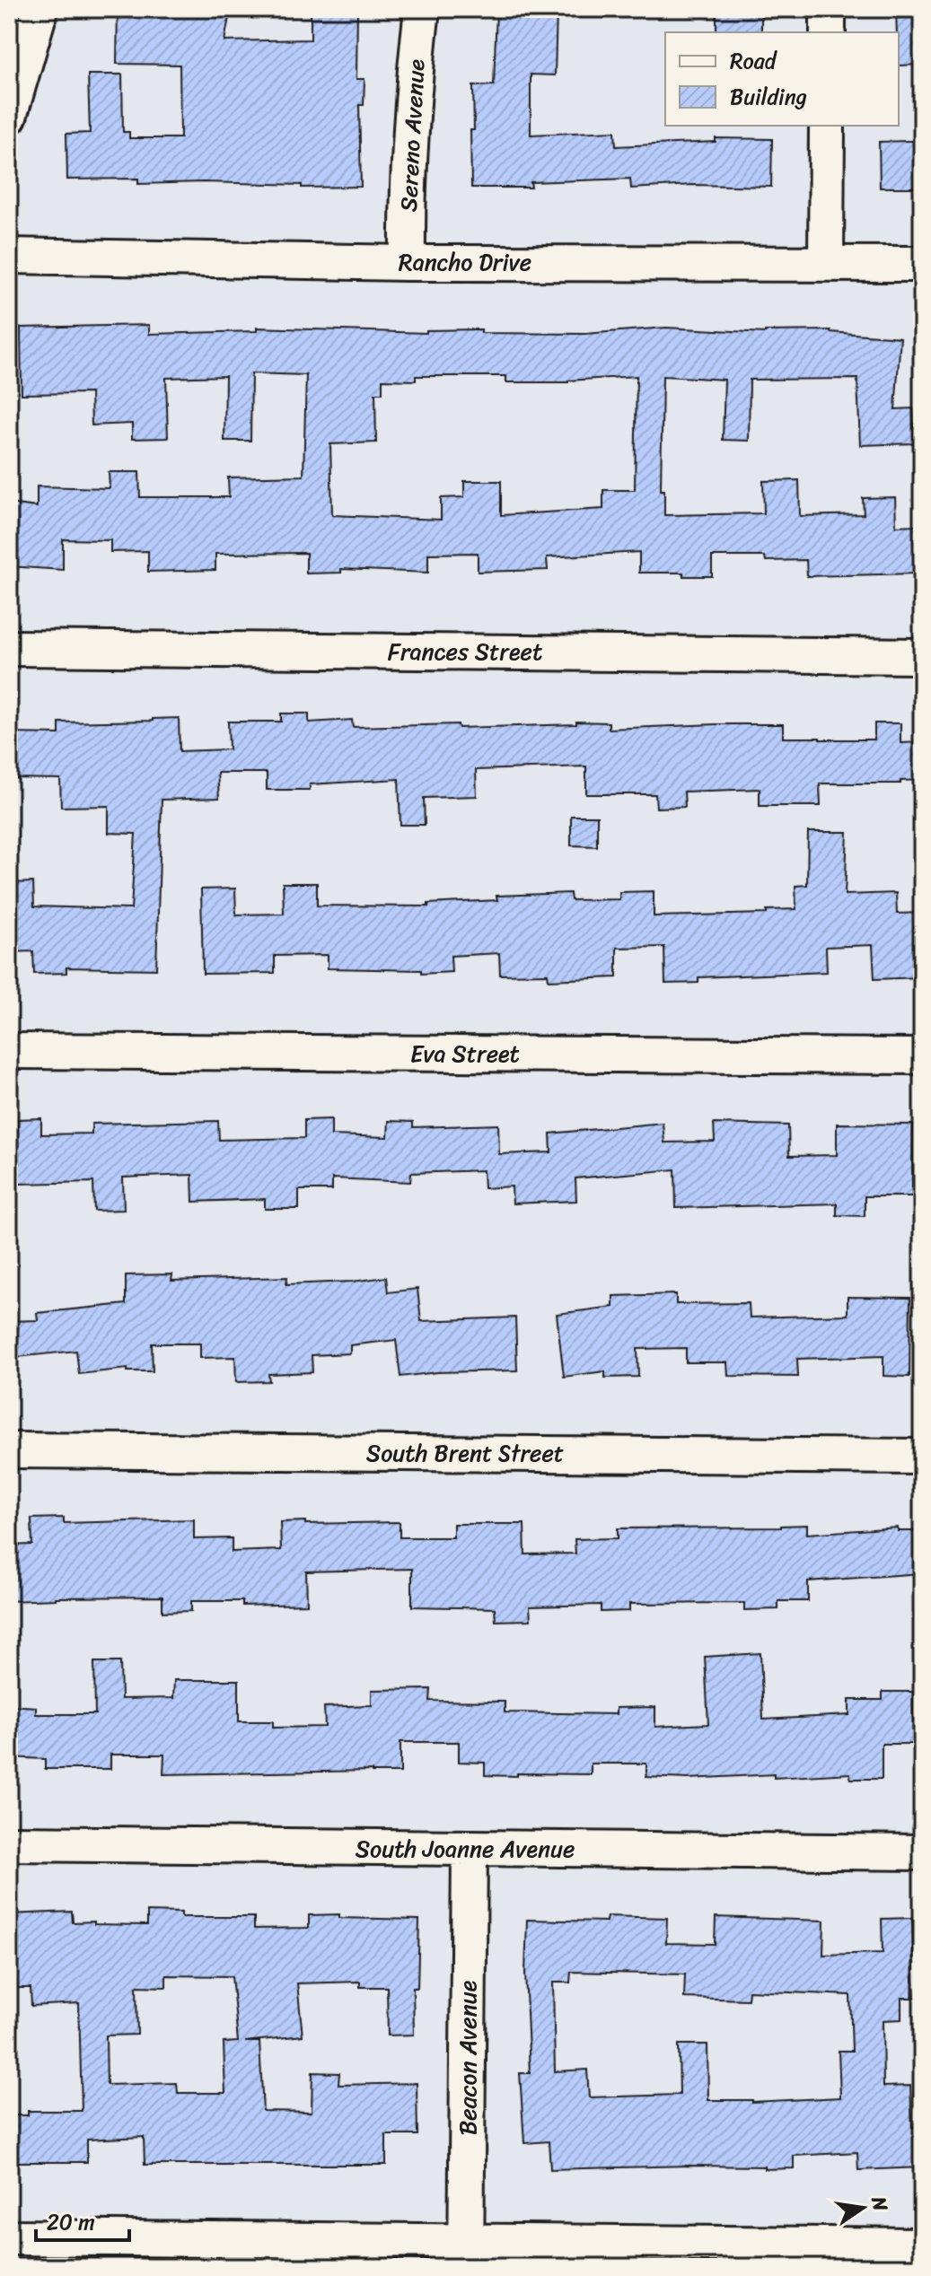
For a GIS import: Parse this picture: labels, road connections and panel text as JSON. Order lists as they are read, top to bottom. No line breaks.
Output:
{"streets":{"street":["Sereno Avenue","Rancho Drive","Frances Street","Eva Street","South Brent Street","South Joanne Avenue","Beacon Avenue"]},"crossings":[["Sereno Avenue","Rancho Drive"],["South Joanne Avenue","Beacon Avenue"]],"legend":["Road","Building"],"scale_bar":"20 m","north":"right"}
